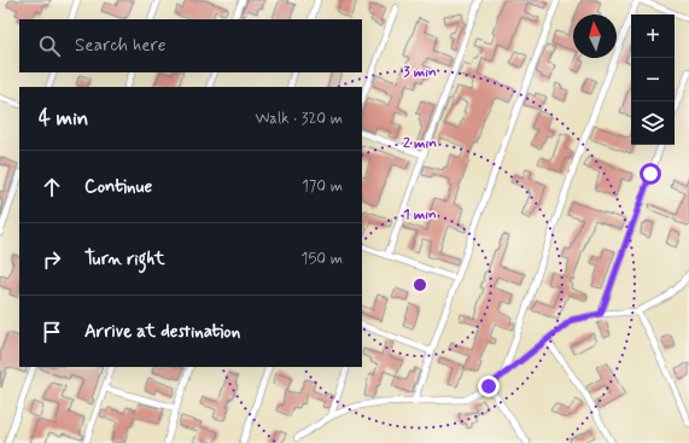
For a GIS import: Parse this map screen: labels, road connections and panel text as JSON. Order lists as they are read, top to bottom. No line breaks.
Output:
{"north":"top","page":{"map_buttons":["+","−"],"search":"Search here","heading":["4 min","Walk · 320 m"],"list":[["Continue","170 m"],["Turn right","150 m"],"Arrive at destination"]},"rings":["3 min","2 min","1 min"]}
